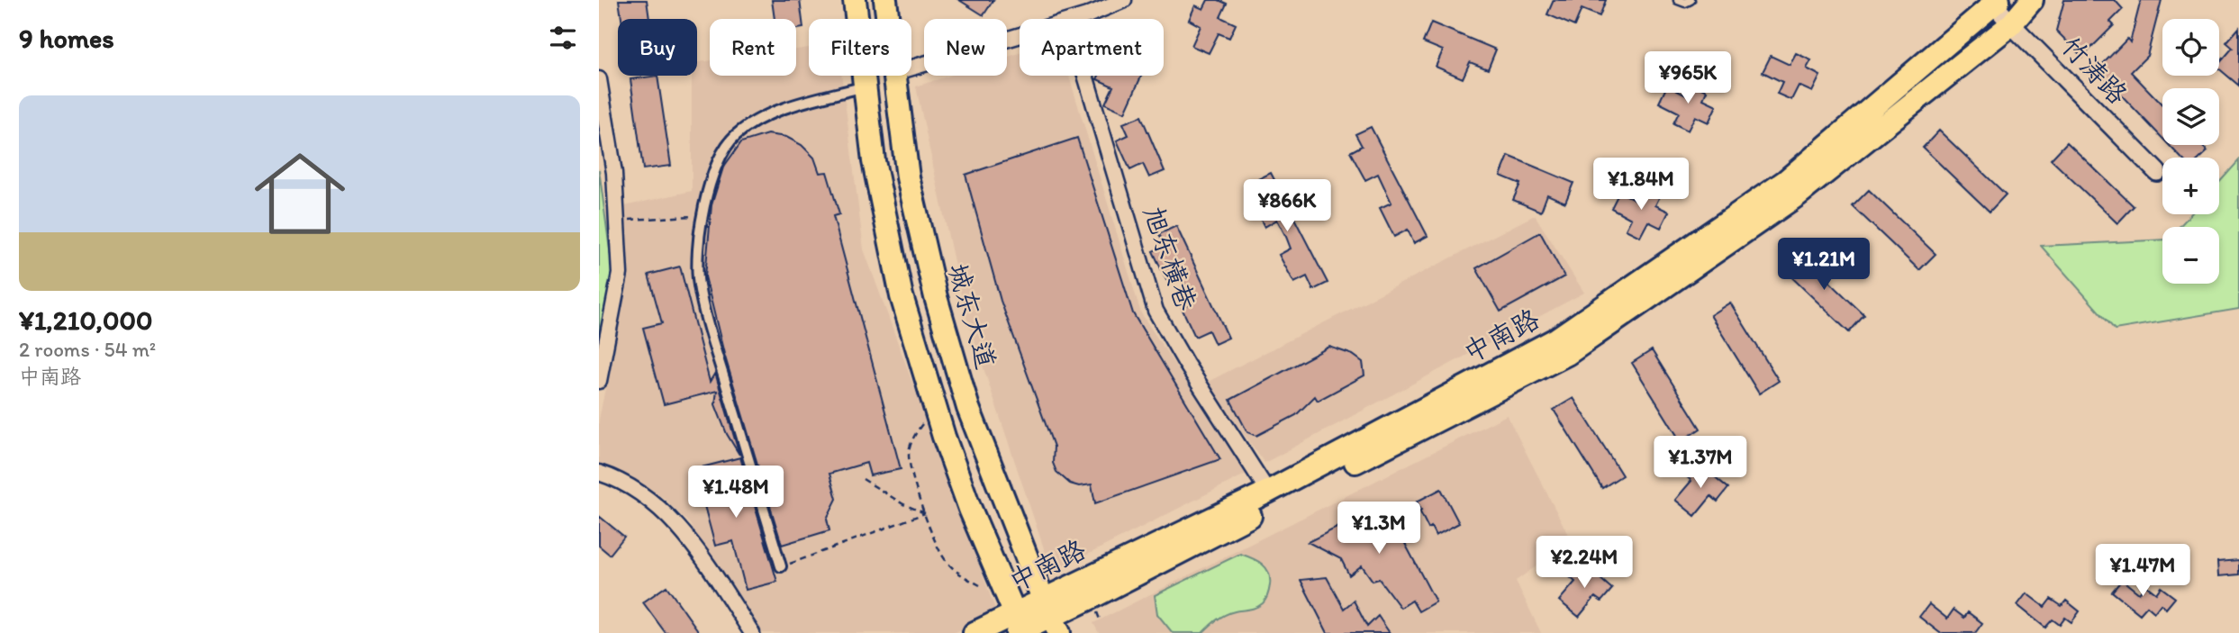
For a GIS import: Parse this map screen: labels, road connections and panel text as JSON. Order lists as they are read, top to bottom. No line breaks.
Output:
{"streets":{"main road":["城东大道","中南路"],"street":["竹涛路","旭东横巷"]},"crossings":[["竹涛路","中南路"],["旭东横巷","中南路"],["城东大道","中南路"]],"page":{"heading":"9 homes","map_buttons":["+","−"],"chip":["Buy","Rent","Filters","New","Apartment"],"price":["¥965K","¥1.84M","¥866K","¥1.21M","¥1.37M","¥1.48M","¥1.3M","¥2.24M","¥1.47M"],"list":[{"name":"¥1,210,000","note":"2 rooms · 54 m² · 中南路"}]}}
